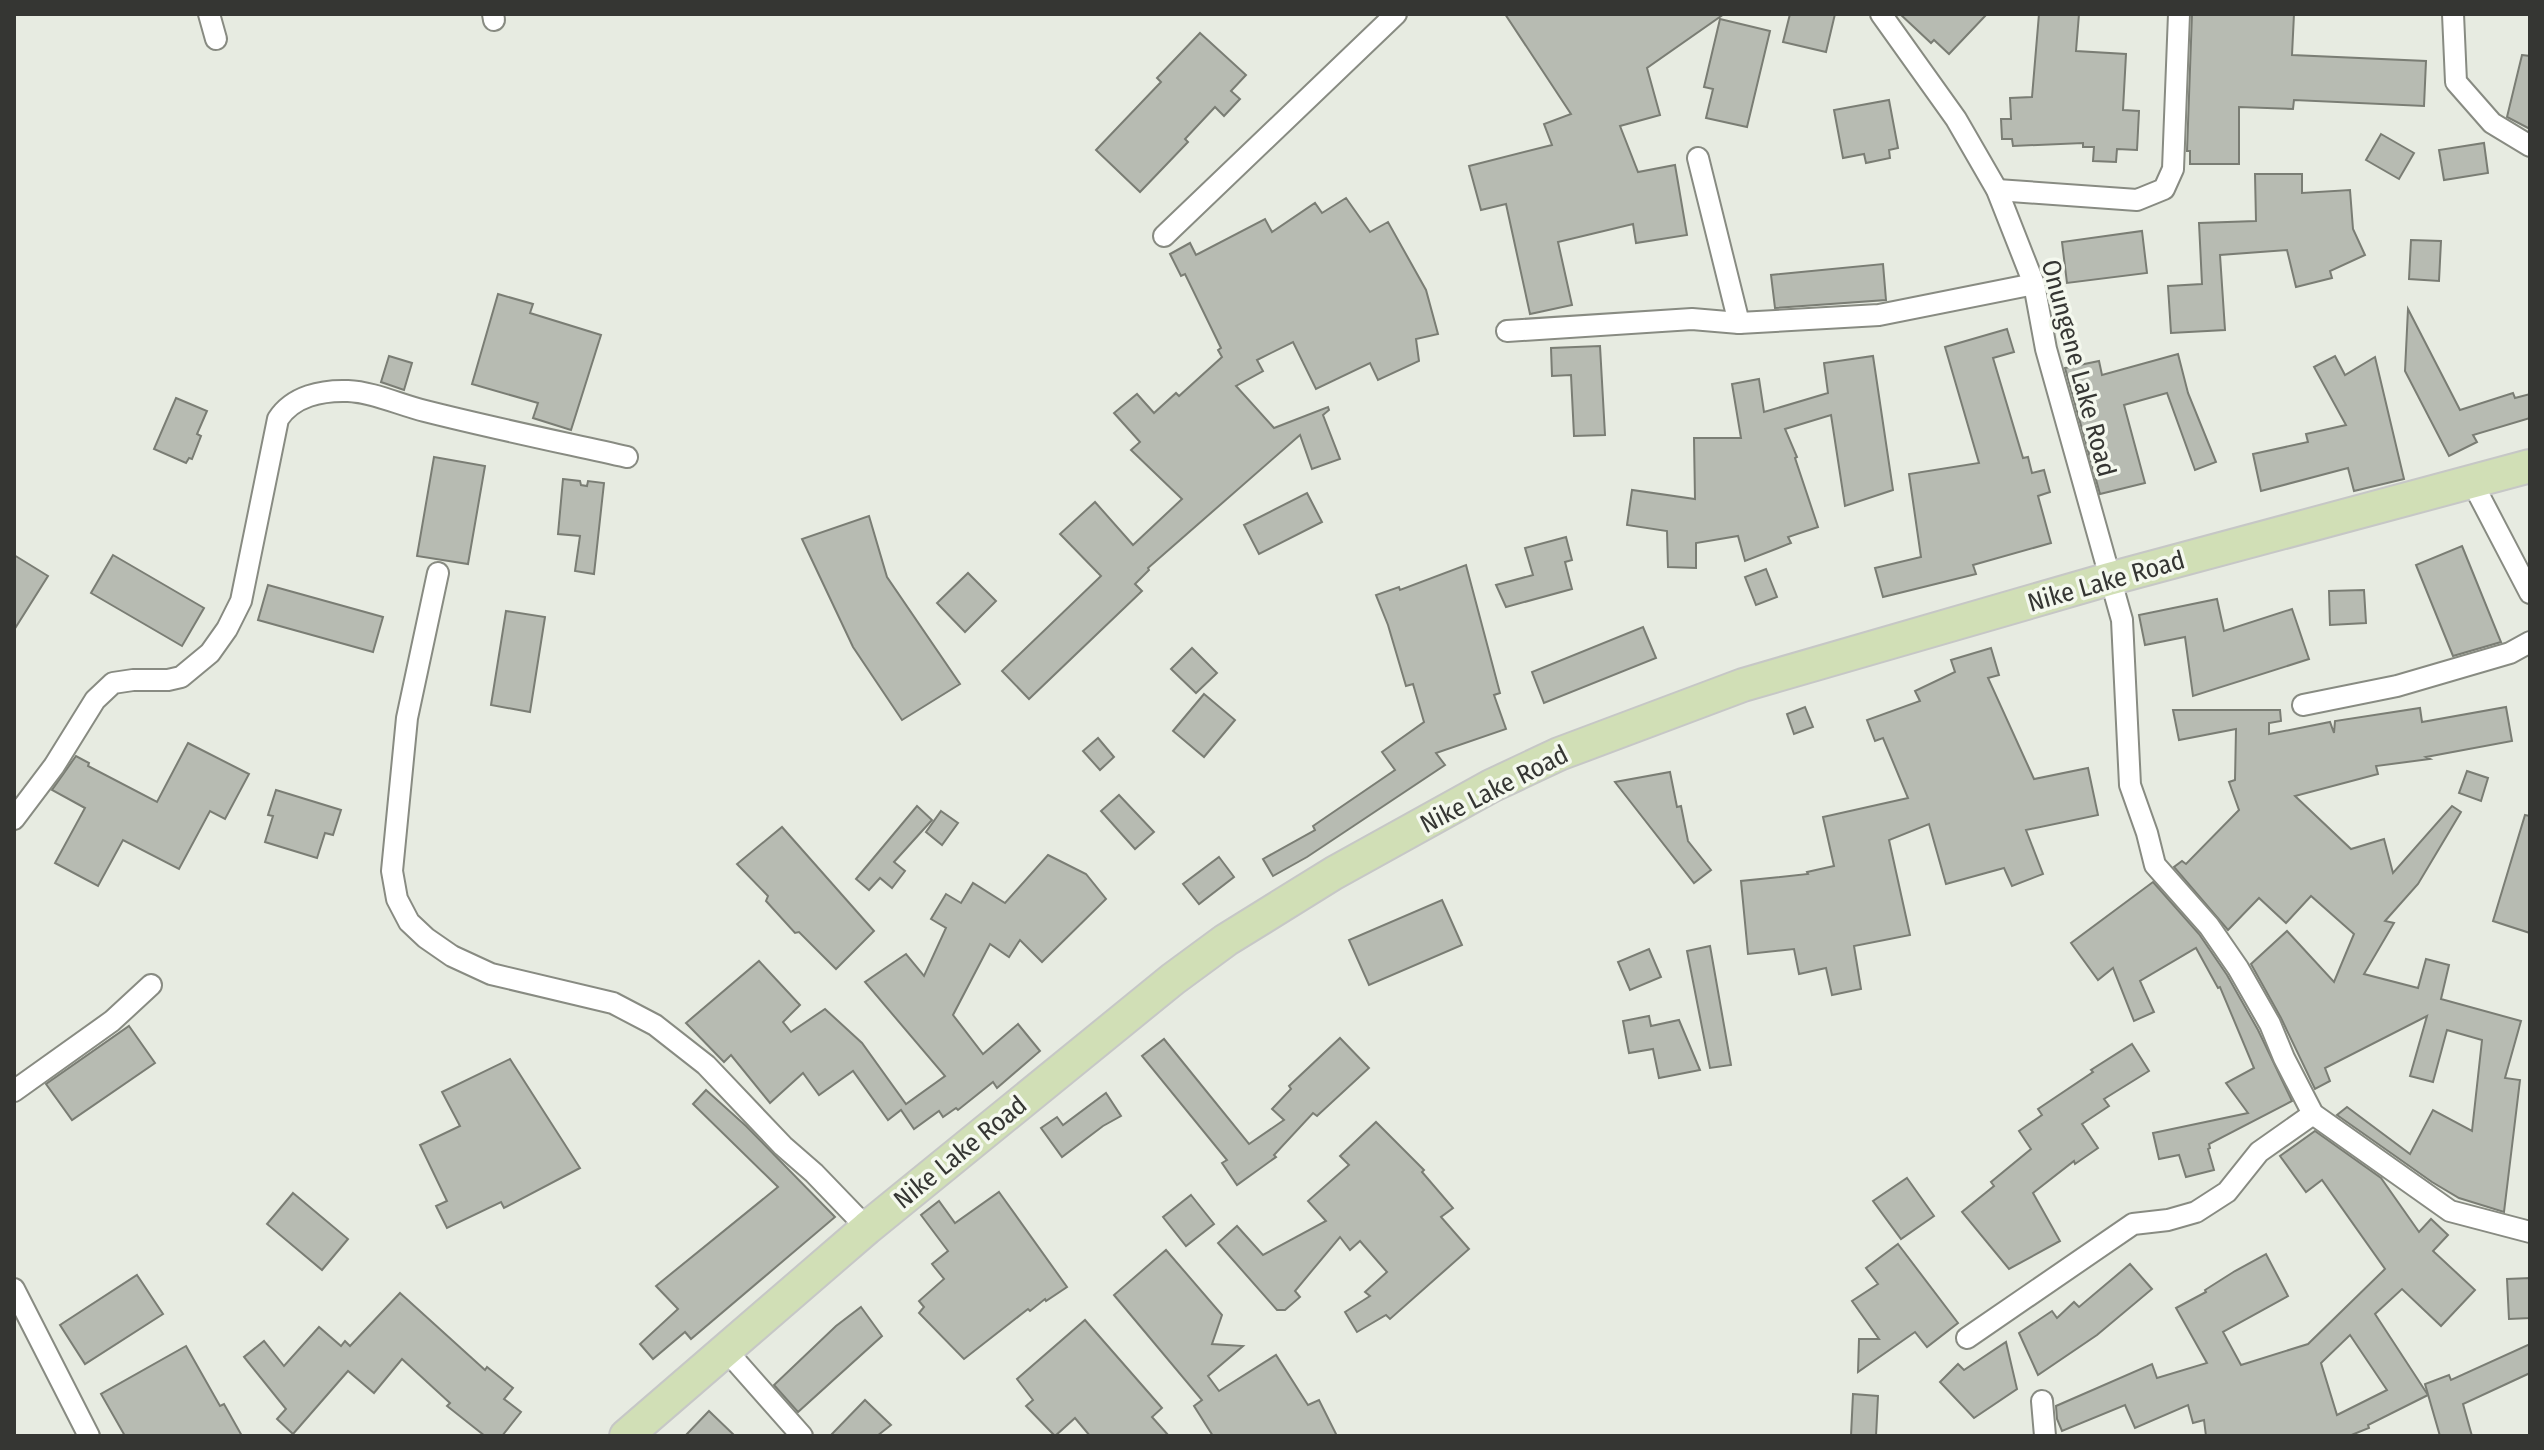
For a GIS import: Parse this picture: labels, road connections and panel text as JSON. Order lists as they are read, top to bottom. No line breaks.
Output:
{"streets":{"main road":["Nike Lake Road"],"street":["Onungene Lake Road"]},"crossings":[["Onungene Lake Road","Nike Lake Road"]]}
